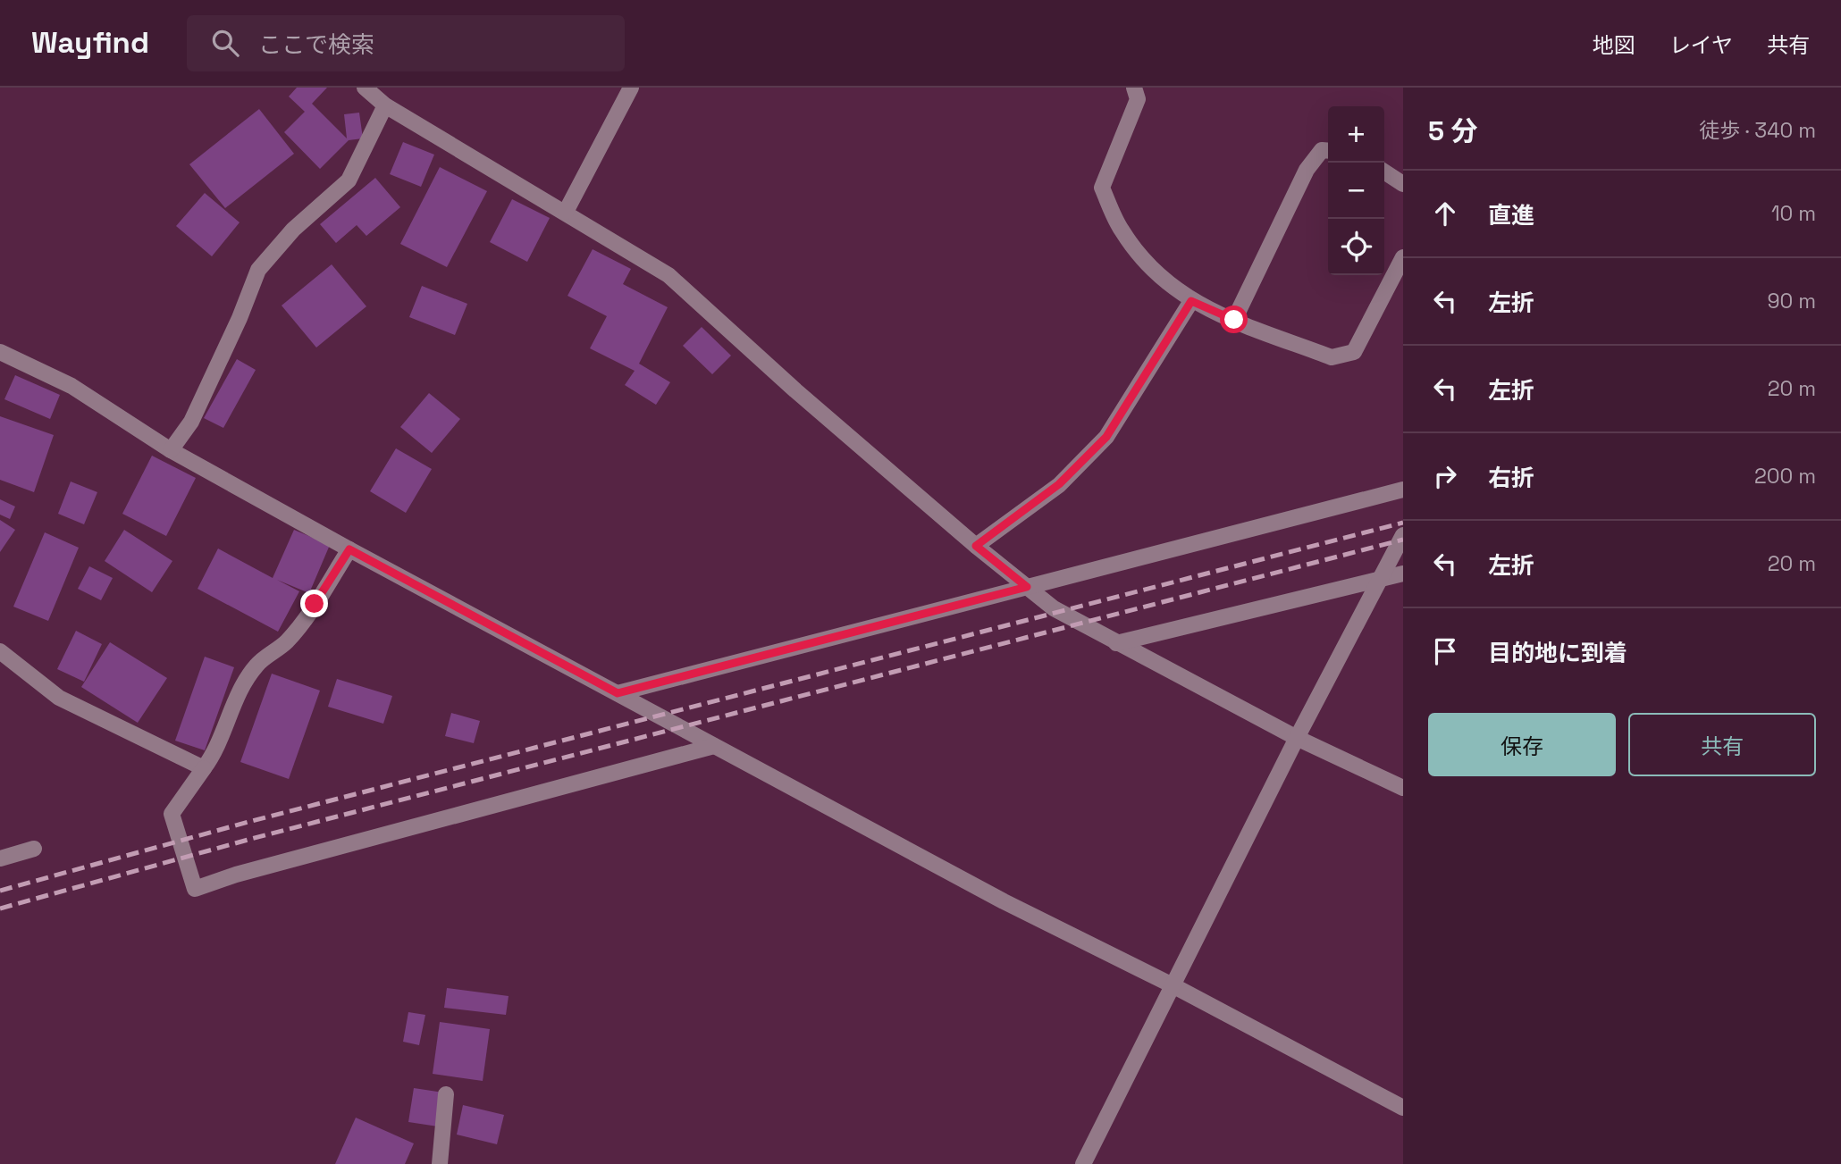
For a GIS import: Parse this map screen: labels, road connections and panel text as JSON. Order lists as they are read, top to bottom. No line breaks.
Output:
{"page":{"header":"Wayfind","search":"ここで検索","nav":["地図","レイヤ","共有"],"heading":["5 分","徒歩 · 340 m"],"map_buttons":["+","−"],"list":[["直進","10 m"],["左折","90 m"],["左折","20 m"],["右折","200 m"],["左折","20 m"],"目的地に到着"],"buttons":["保存","共有"]}}
